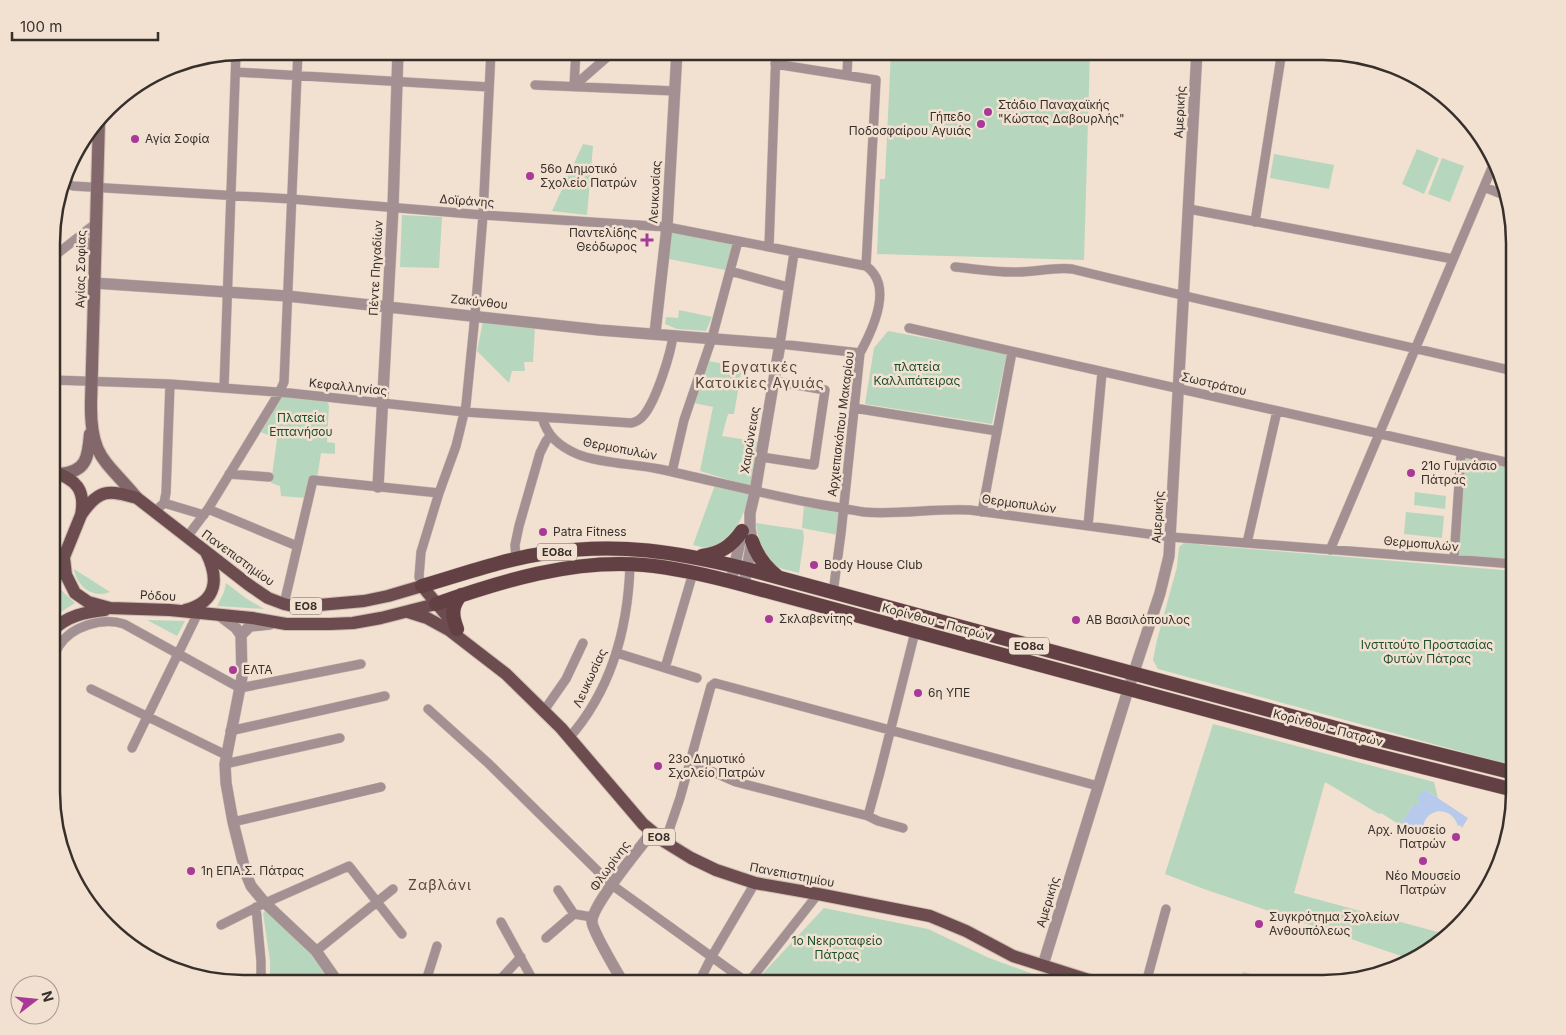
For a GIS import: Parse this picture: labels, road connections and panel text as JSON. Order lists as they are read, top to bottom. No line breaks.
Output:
{"streets":{"highway":["ΕΟ8α","Κορίνθου - Πατρών"],"main road":["Αγίας Σοφίας","Πανεπιστημίου","Ρόδου","ΕΟ8"],"street":["Αμερικής","Λευκωσίας","Δοϊράνης","Πέντε Πηγαδίων","Ζακύνθου","Σωστράτου","Κεφαλληνίας","Αρχιεπισκόπου Μακαρίου","Χαιρώνειας","Θερμοπυλών","Φλωρίνης"]},"crossings":[["Αμερικής","Σωστράτου"],["Αμερικής","Θερμοπυλών"],["Αμερικής","Πανεπιστημίου"],["Αμερικής","Κορίνθου - Πατρών"],["Λευκωσίας","Δοϊράνης"],["Λευκωσίας","Ζακύνθου"],["Λευκωσίας","Πανεπιστημίου"],["Λευκωσίας","Κορίνθου - Πατρών"],["Δοϊράνης","Πέντε Πηγαδίων"],["Δοϊράνης","Αγίας Σοφίας"],["Δοϊράνης","Αρχιεπισκόπου Μακαρίου"],["Δοϊράνης","Χαιρώνειας"],["Πέντε Πηγαδίων","Ζακύνθου"],["Πέντε Πηγαδίων","Κεφαλληνίας"],["Αγίας Σοφίας","Ζακύνθου"],["Αγίας Σοφίας","Κεφαλληνίας"],["Ζακύνθου","Κεφαλληνίας"],["Ζακύνθου","Αρχιεπισκόπου Μακαρίου"],["Ζακύνθου","Χαιρώνειας"],["Αρχιεπισκόπου Μακαρίου","Θερμοπυλών"],["Αρχιεπισκόπου Μακαρίου","Κορίνθου - Πατρών"],["Χαιρώνειας","Θερμοπυλών"],["Χαιρώνειας","Κορίνθου - Πατρών"],["Πανεπιστημίου","Ρόδου"],["Πανεπιστημίου","ΕΟ8"],["Πανεπιστημίου","Κορίνθου - Πατρών"],["Πανεπιστημίου","Φλωρίνης"],["Ρόδου","ΕΟ8"],["ΕΟ8","Κορίνθου - Πατρών"]],"districts":["Εργατικές Κατοικίες Αγυιάς","Ζαβλάνι"],"parks":["πλατεία Καλλιπάτειρας","Πλατεία Επτανήσου","Ινστιτούτο Προστασίας Φυτών Πάτρας","1o Νεκροταφείο Πάτρας"],"places":{"other":["Στάδιο Παναχαϊκής \"Κώστας Δαβουρλής\"","Γήπεδο Ποδοσφαίρου Αγυιάς","Αγία Σοφία","56ο Δημοτικό Σχολείο Πατρών","21ο Γυμνάσιο Πάτρας","Patra Fitness","Body House Club","Σκλαβενίτης","ΑΒ Βασιλόπουλος","ΕΛΤΑ","6η ΥΠΕ","23ο Δημοτικό Σχολείο Πατρών","Αρχ. Μουσείο Πατρών","Νέο Μουσείο Πατρών","1η ΕΠΑ.Σ. Πάτρας","Συγκρότημα Σχολείων Ανθουπόλεως"],"health":["Παντελίδης Θεόδωρος"]},"scale_bar":"100 m","north":"right"}
